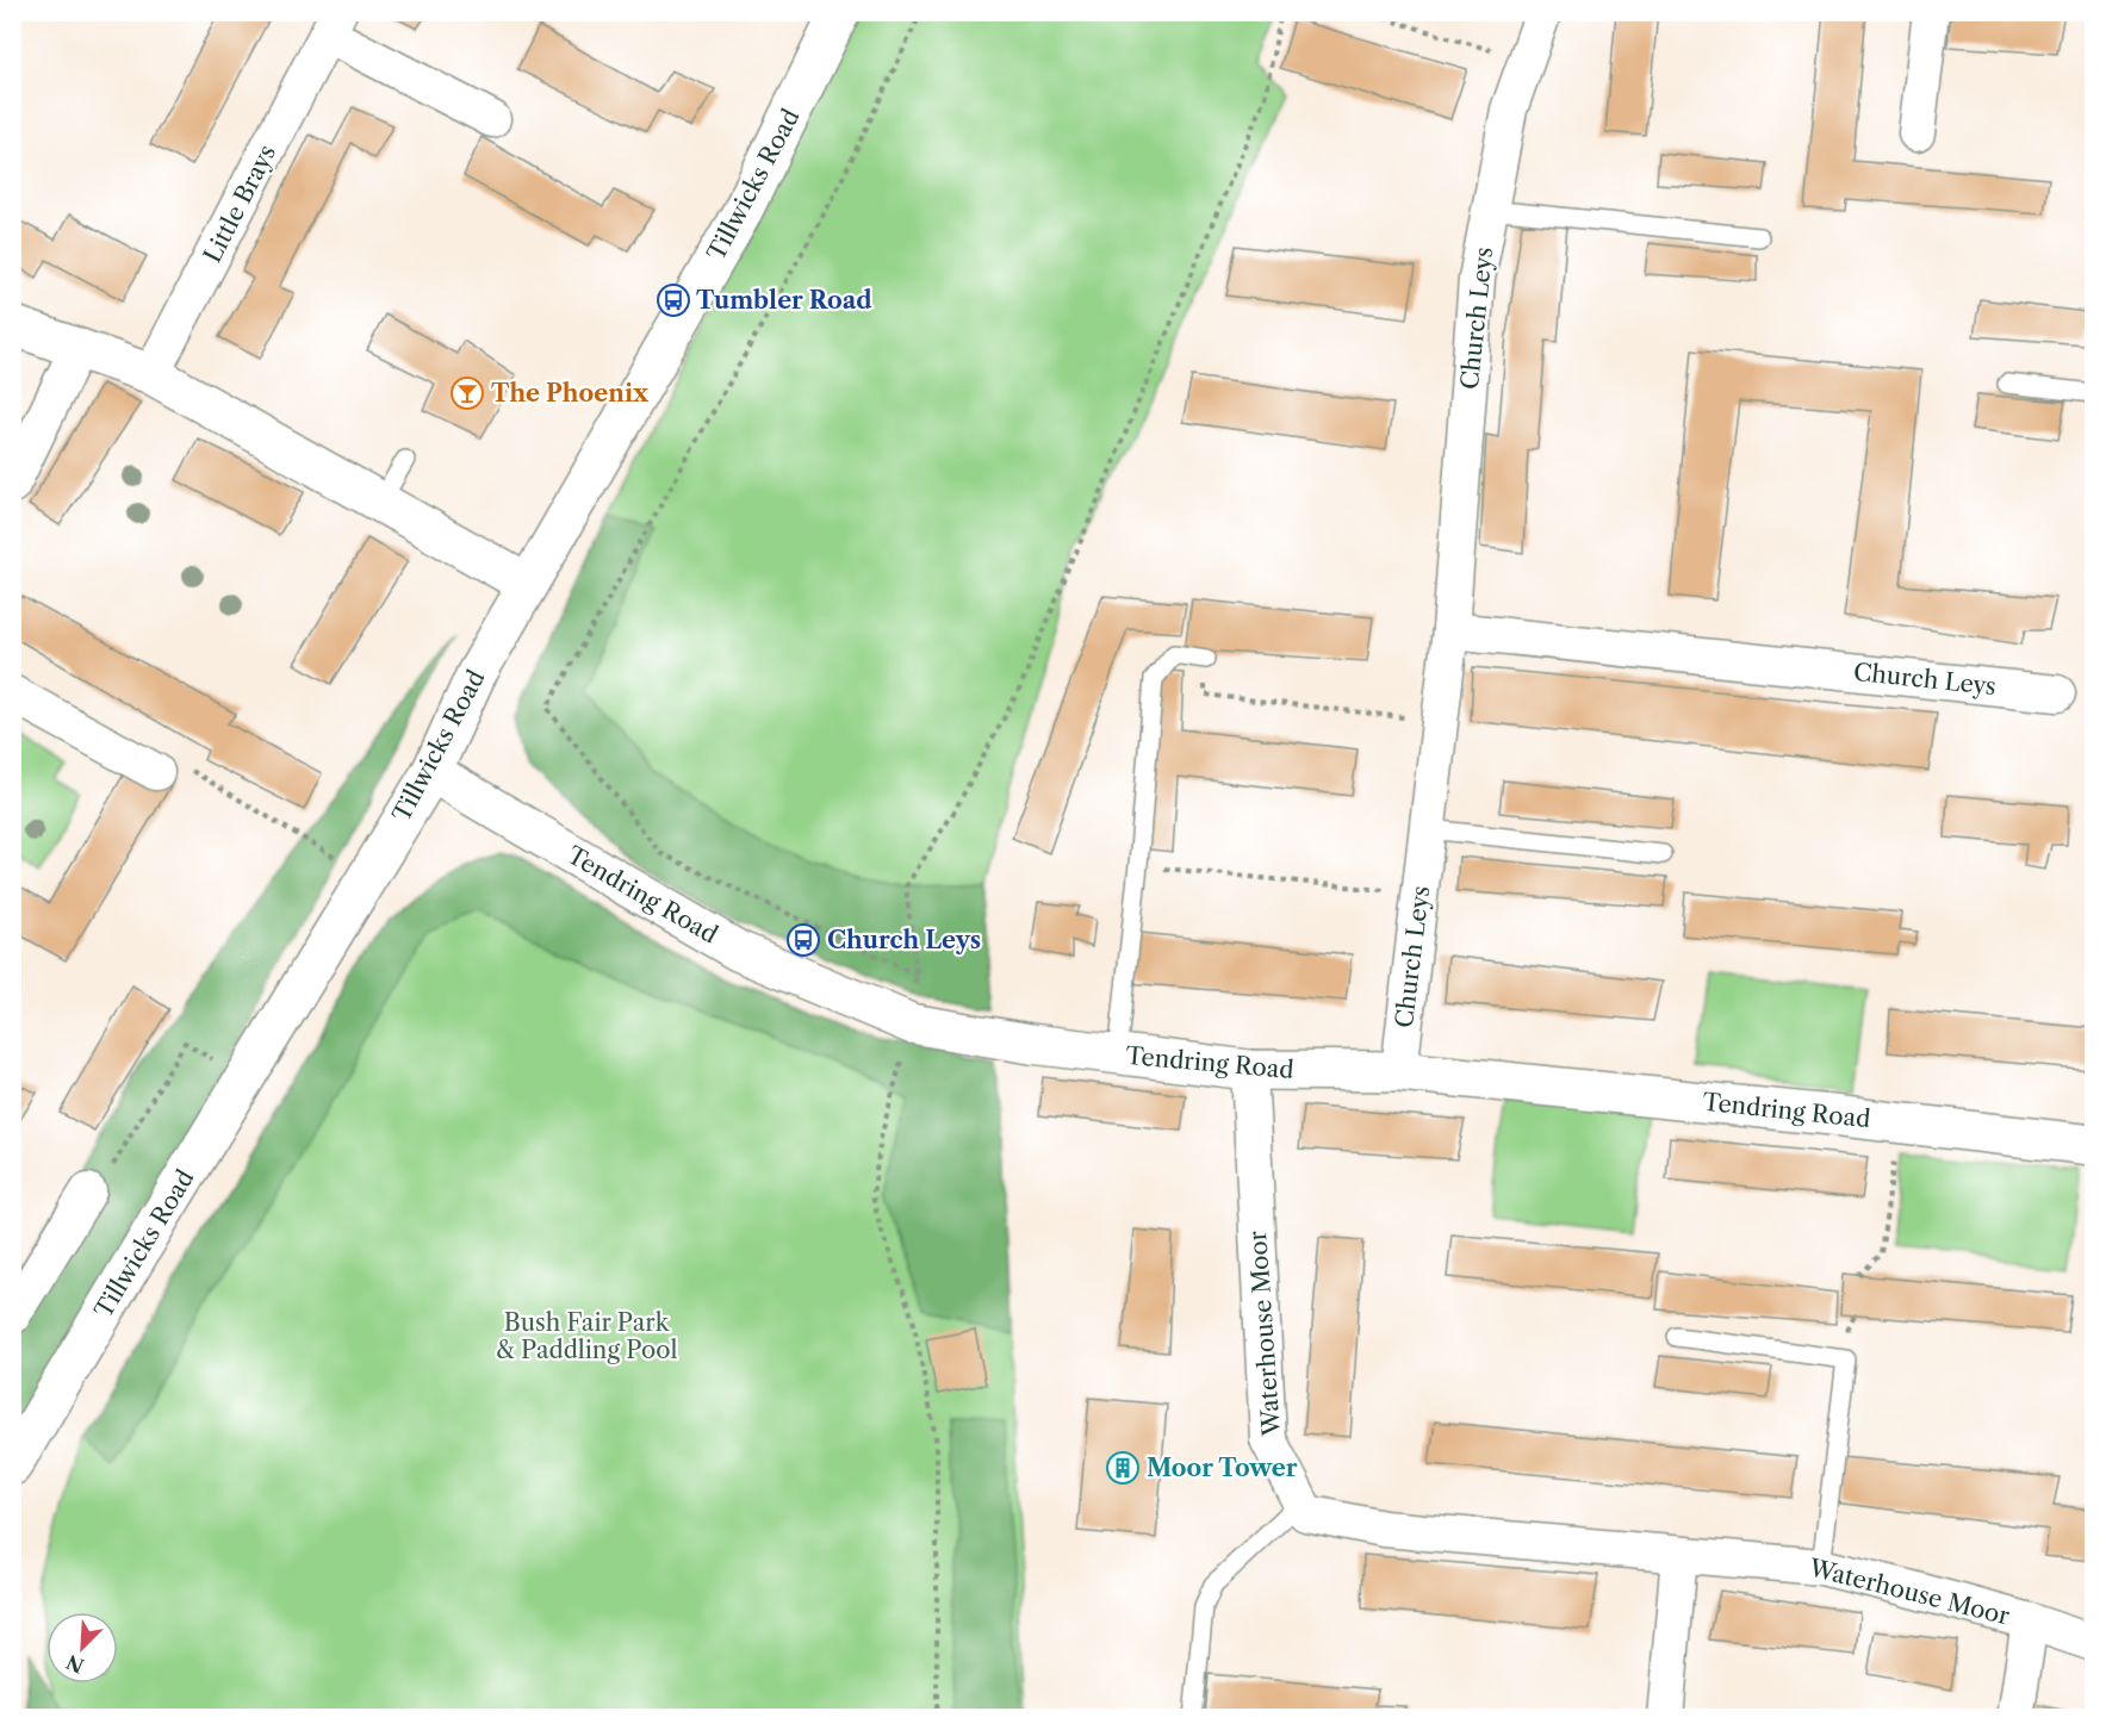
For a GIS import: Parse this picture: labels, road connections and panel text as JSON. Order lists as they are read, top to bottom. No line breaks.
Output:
{"streets":{"street":["Tillwicks Road","Little Brays","Church Leys","Tendring Road","Waterhouse Moor"]},"crossings":[["Tillwicks Road","Tendring Road"],["Church Leys","Tendring Road"],["Tendring Road","Waterhouse Moor"]],"parks":["Bush Fair Park & Paddling Pool"],"places":{"bus stop":["Tumbler Road","Church Leys"],"bar":["The Phoenix"],"building":["Moor Tower"]},"north":"bottom left"}
